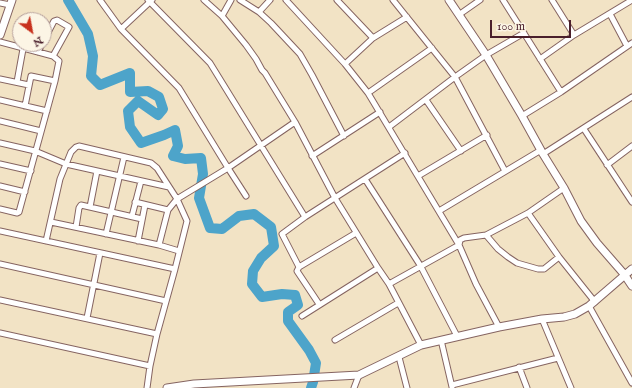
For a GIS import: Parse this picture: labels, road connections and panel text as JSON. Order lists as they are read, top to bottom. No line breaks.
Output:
{"scale_bar":"100 m","north":"bottom right"}
